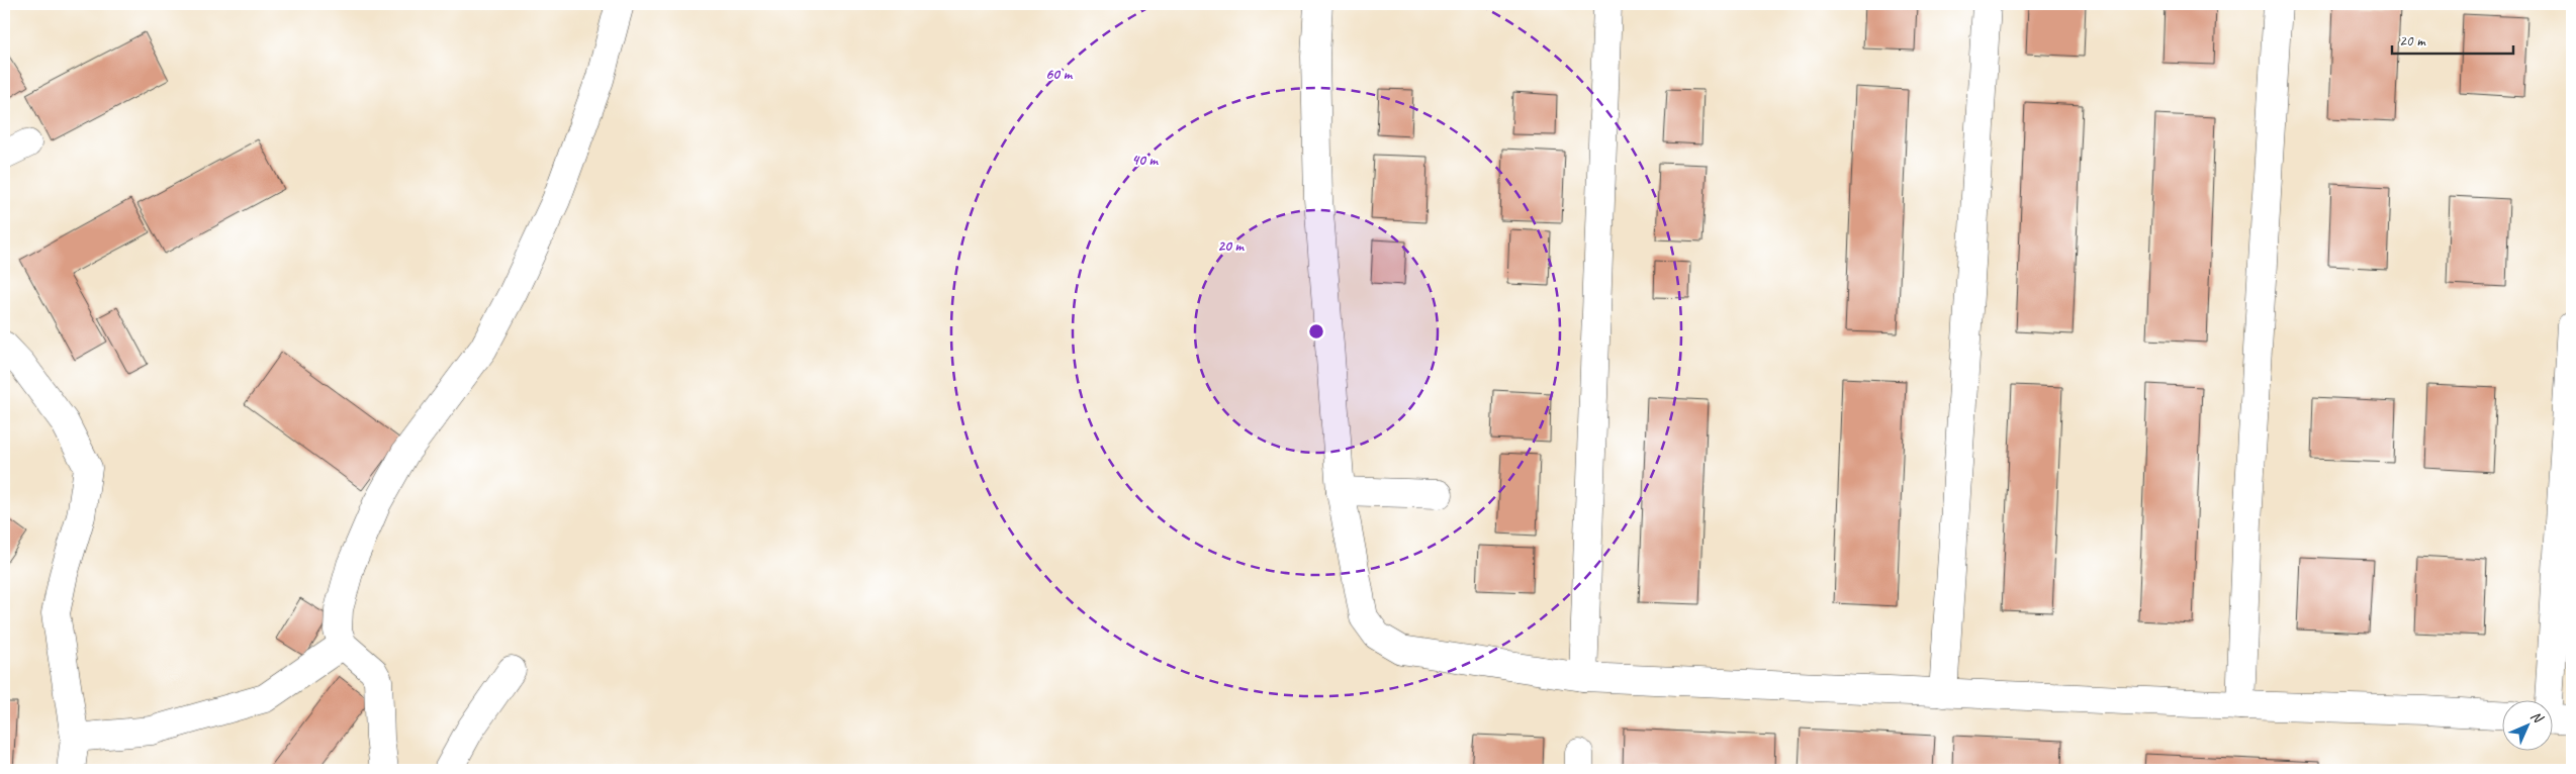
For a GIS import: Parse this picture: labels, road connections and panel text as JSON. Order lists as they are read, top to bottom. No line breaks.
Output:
{"scale_bar":"20 m","north":"top right","rings":["60 m","40 m","20 m"]}
